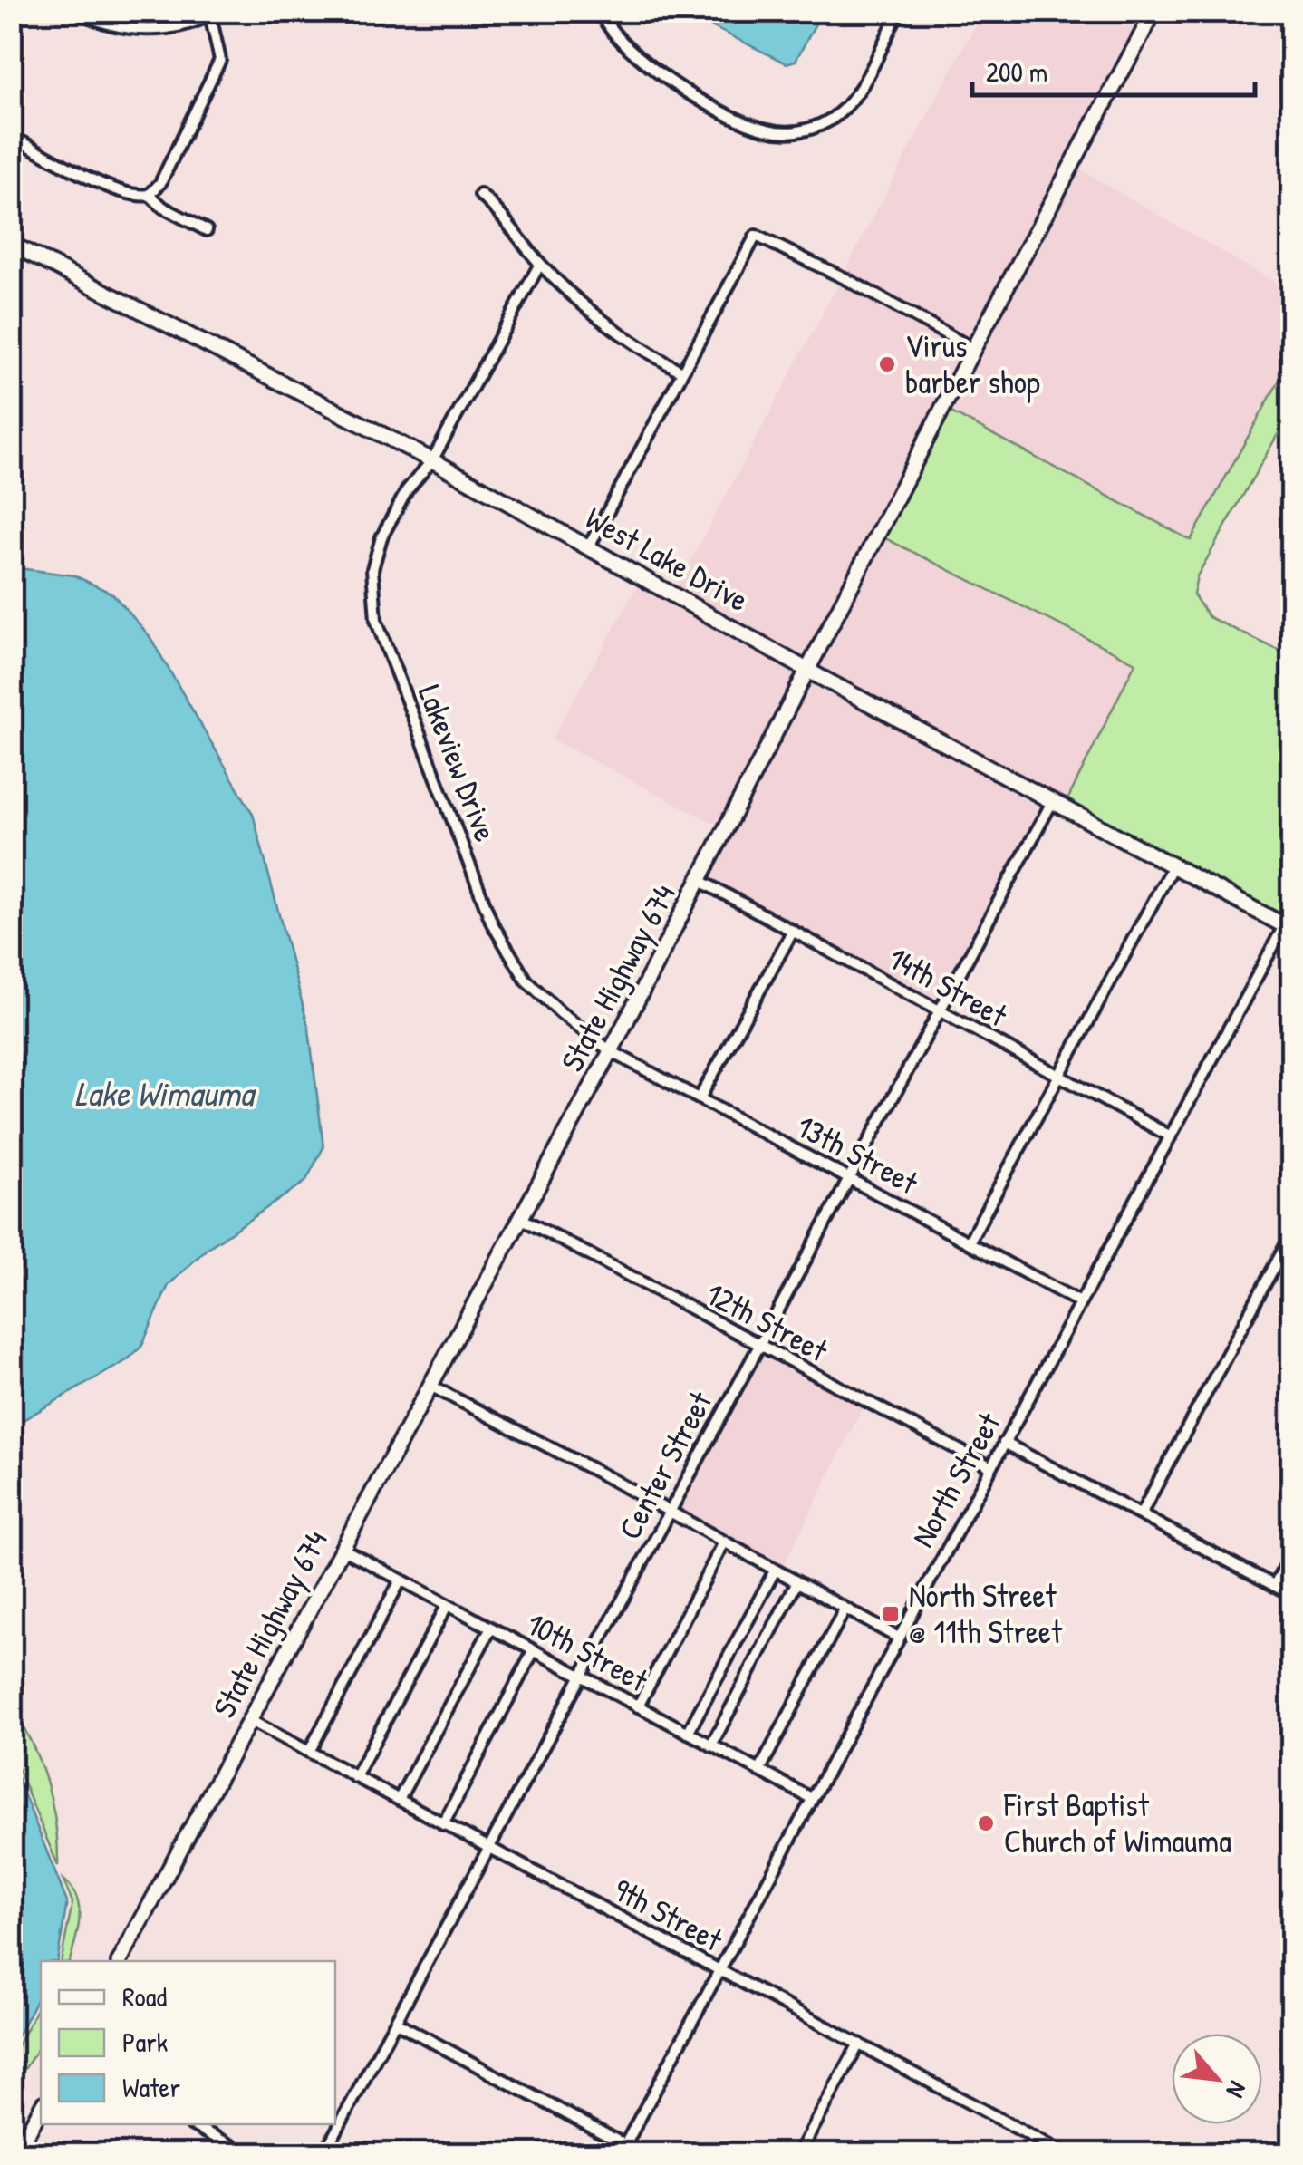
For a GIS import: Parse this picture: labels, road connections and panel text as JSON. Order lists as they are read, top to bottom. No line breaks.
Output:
{"streets":{"main road":["West Lake Drive","State Highway 674"],"street":["Lakeview Drive","14th Street","13th Street","12th Street","Center Street","North Street","10th Street","9th Street"]},"crossings":[["West Lake Drive","Lakeview Drive"],["West Lake Drive","State Highway 674"],["West Lake Drive","Center Street"],["West Lake Drive","North Street"],["Lakeview Drive","State Highway 674"],["Lakeview Drive","13th Street"],["State Highway 674","14th Street"],["State Highway 674","13th Street"],["State Highway 674","12th Street"],["State Highway 674","10th Street"],["State Highway 674","9th Street"],["14th Street","Center Street"],["14th Street","North Street"],["13th Street","Center Street"],["13th Street","North Street"],["12th Street","Center Street"],["12th Street","North Street"],["Center Street","10th Street"],["Center Street","9th Street"],["North Street","10th Street"],["North Street","9th Street"]],"water":["Lake Wimauma"],"places":{"other":["Virus barber shop","First Baptist Church of Wimauma"],"transit":["North Street @ 11th Street"]},"legend":["Road","Park","Water"],"scale_bar":"200 m","north":"bottom right"}
